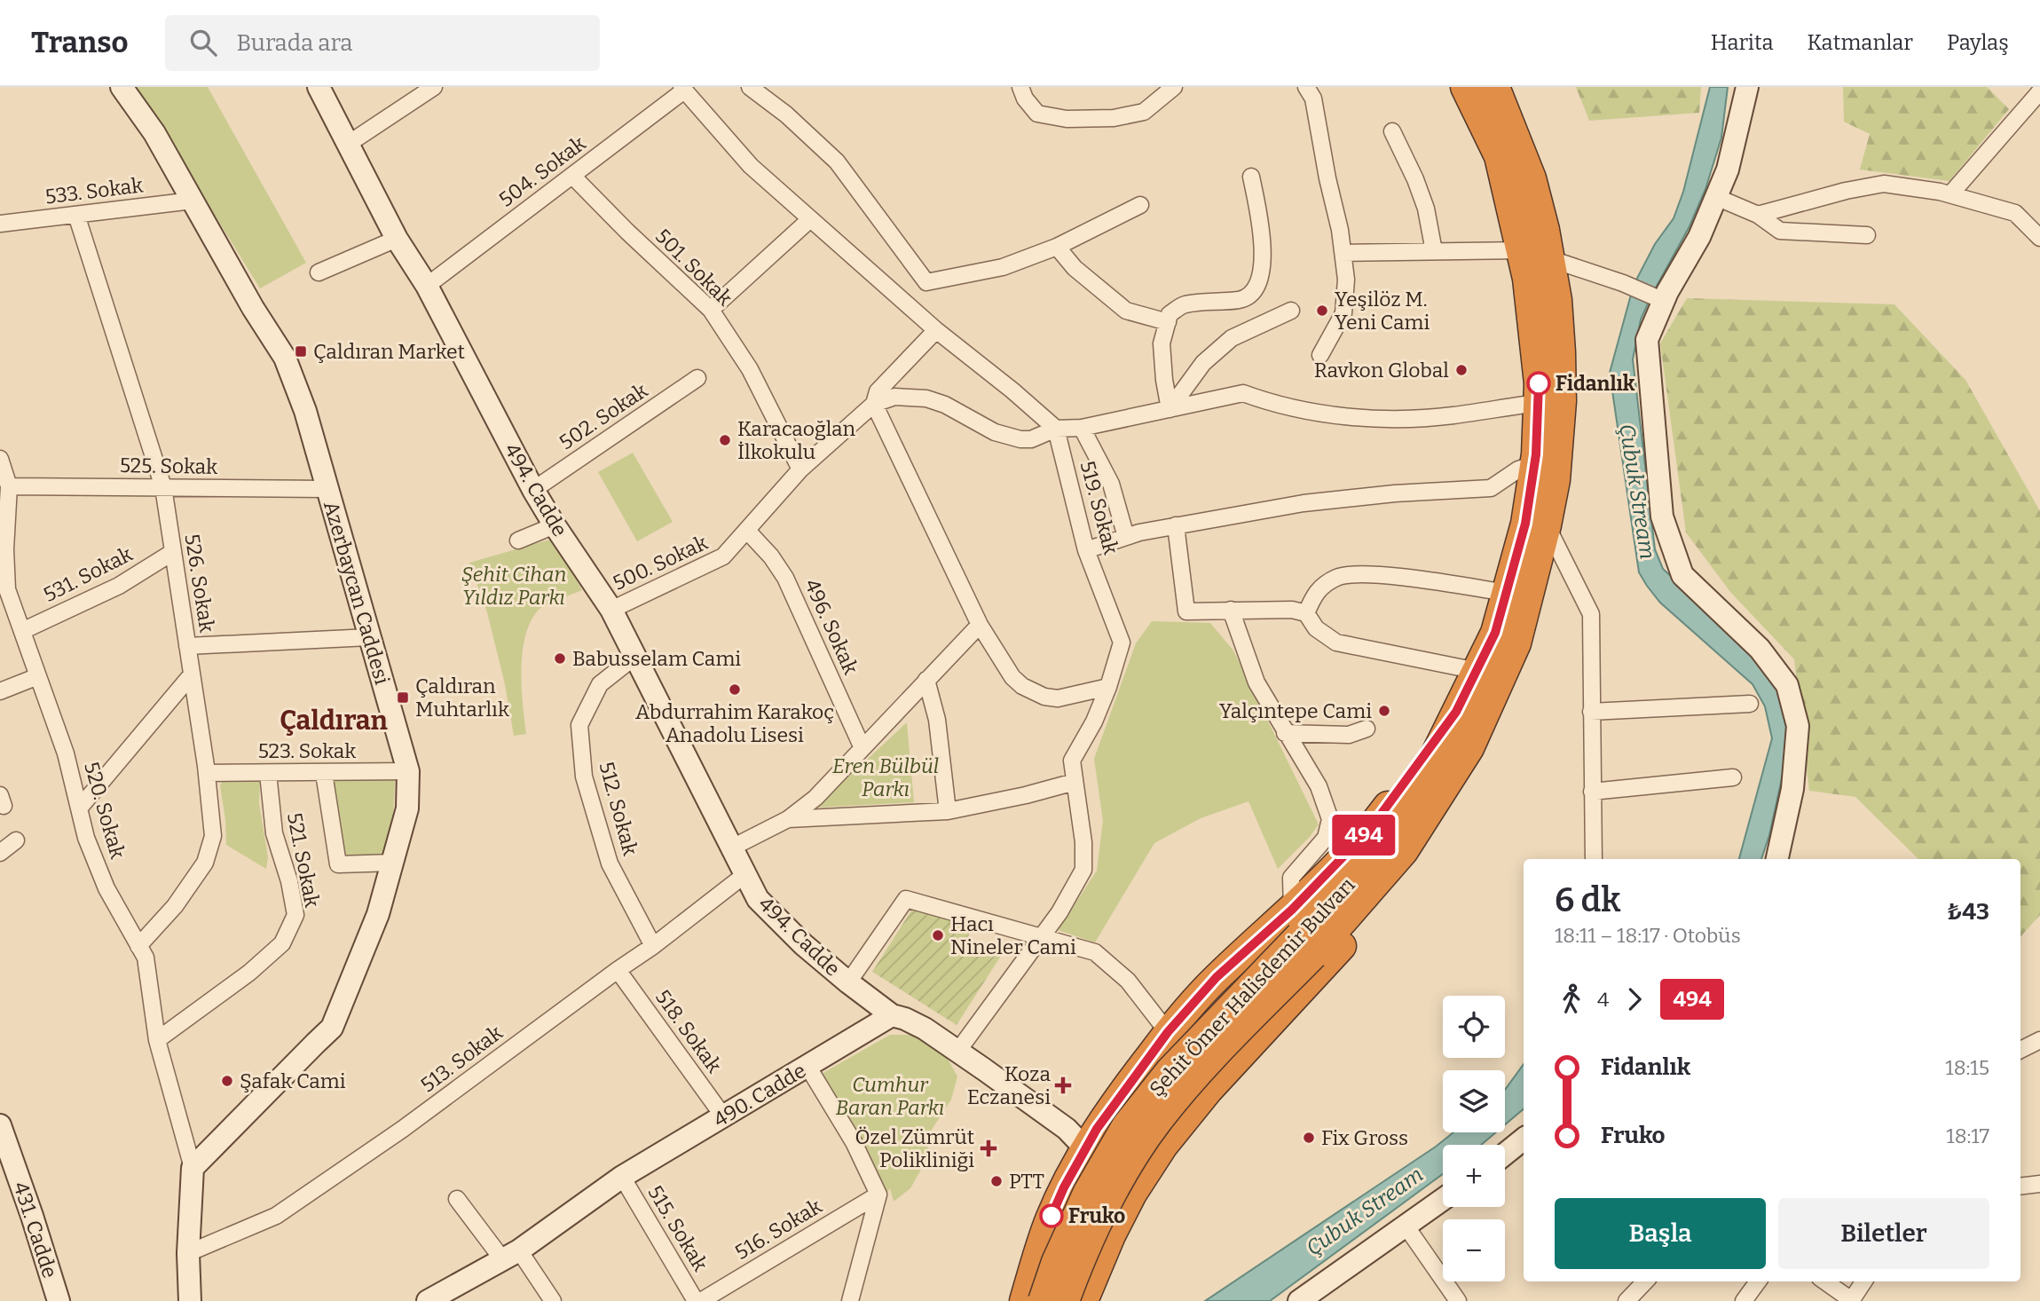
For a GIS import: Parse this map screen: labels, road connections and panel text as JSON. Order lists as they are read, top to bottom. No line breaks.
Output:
{"streets":{"highway":["Şehit Ömer Halisdemir Bulvarı"],"street":["504. Sokak","533. Sokak","501. Sokak","502. Sokak","525. Sokak","494. Cadde","519. Sokak","500. Sokak","531. Sokak","526. Sokak","Azerbaycan Caddesi","496. Sokak","523. Sokak","512. Sokak","520. Sokak","521. Sokak","518. Sokak","513. Sokak","490. Cadde","515. Sokak","516. Sokak","431. Cadde"]},"crossings":[["504. Sokak","501. Sokak"],["504. Sokak","494. Cadde"],["533. Sokak","526. Sokak"],["533. Sokak","Azerbaycan Caddesi"],["501. Sokak","500. Sokak"],["502. Sokak","494. Cadde"],["525. Sokak","526. Sokak"],["525. Sokak","Azerbaycan Caddesi"],["525. Sokak","520. Sokak"],["494. Cadde","500. Sokak"],["494. Cadde","512. Sokak"],["494. Cadde","513. Sokak"],["494. Cadde","490. Cadde"],["500. Sokak","496. Sokak"],["531. Sokak","526. Sokak"],["531. Sokak","520. Sokak"],["526. Sokak","523. Sokak"],["526. Sokak","520. Sokak"],["Azerbaycan Caddesi","523. Sokak"],["Azerbaycan Caddesi","520. Sokak"],["523. Sokak","521. Sokak"],["512. Sokak","513. Sokak"],["520. Sokak","521. Sokak"],["518. Sokak","513. Sokak"],["518. Sokak","490. Cadde"],["490. Cadde","515. Sokak"]],"districts":["Çaldıran"],"water":["Çubuk Stream"],"parks":["Şehit Cihan Yıldız Parkı","Eren Bülbül Parkı","Cumhur Baran Parkı"],"places":{"other":["Yeşilöz M. Yeni Cami","Ravkon Global","Fidanlık","Karacaoğlan İlkokulu","Babusselam Cami","Abdurrahim Karakoç Anadolu Lisesi","Yalçıntepe Cami","Hacı Nineler Cami","Şafak Cami","Fix Gross","PTT","Fruko"],"transit":["Çaldıran Market","Çaldıran Muhtarlık"],"health":["Koza Eczanesi","Özel Zümrüt Polikliniği"]},"lines":["bus line 494"],"page":{"header":"Transo","search":"Burada ara","nav":["Harita","Katmanlar","Paylaş"],"on_map":"494","heading":["6 dk","18:11 – 18:17 · Otobüs","₺43"],"legs":["4","494"],"map_buttons":["+","−"],"list":[{"name":"Fidanlık","value":"18:15"},{"name":"Fruko","value":"18:17"}],"buttons":["Başla","Biletler"]}}
